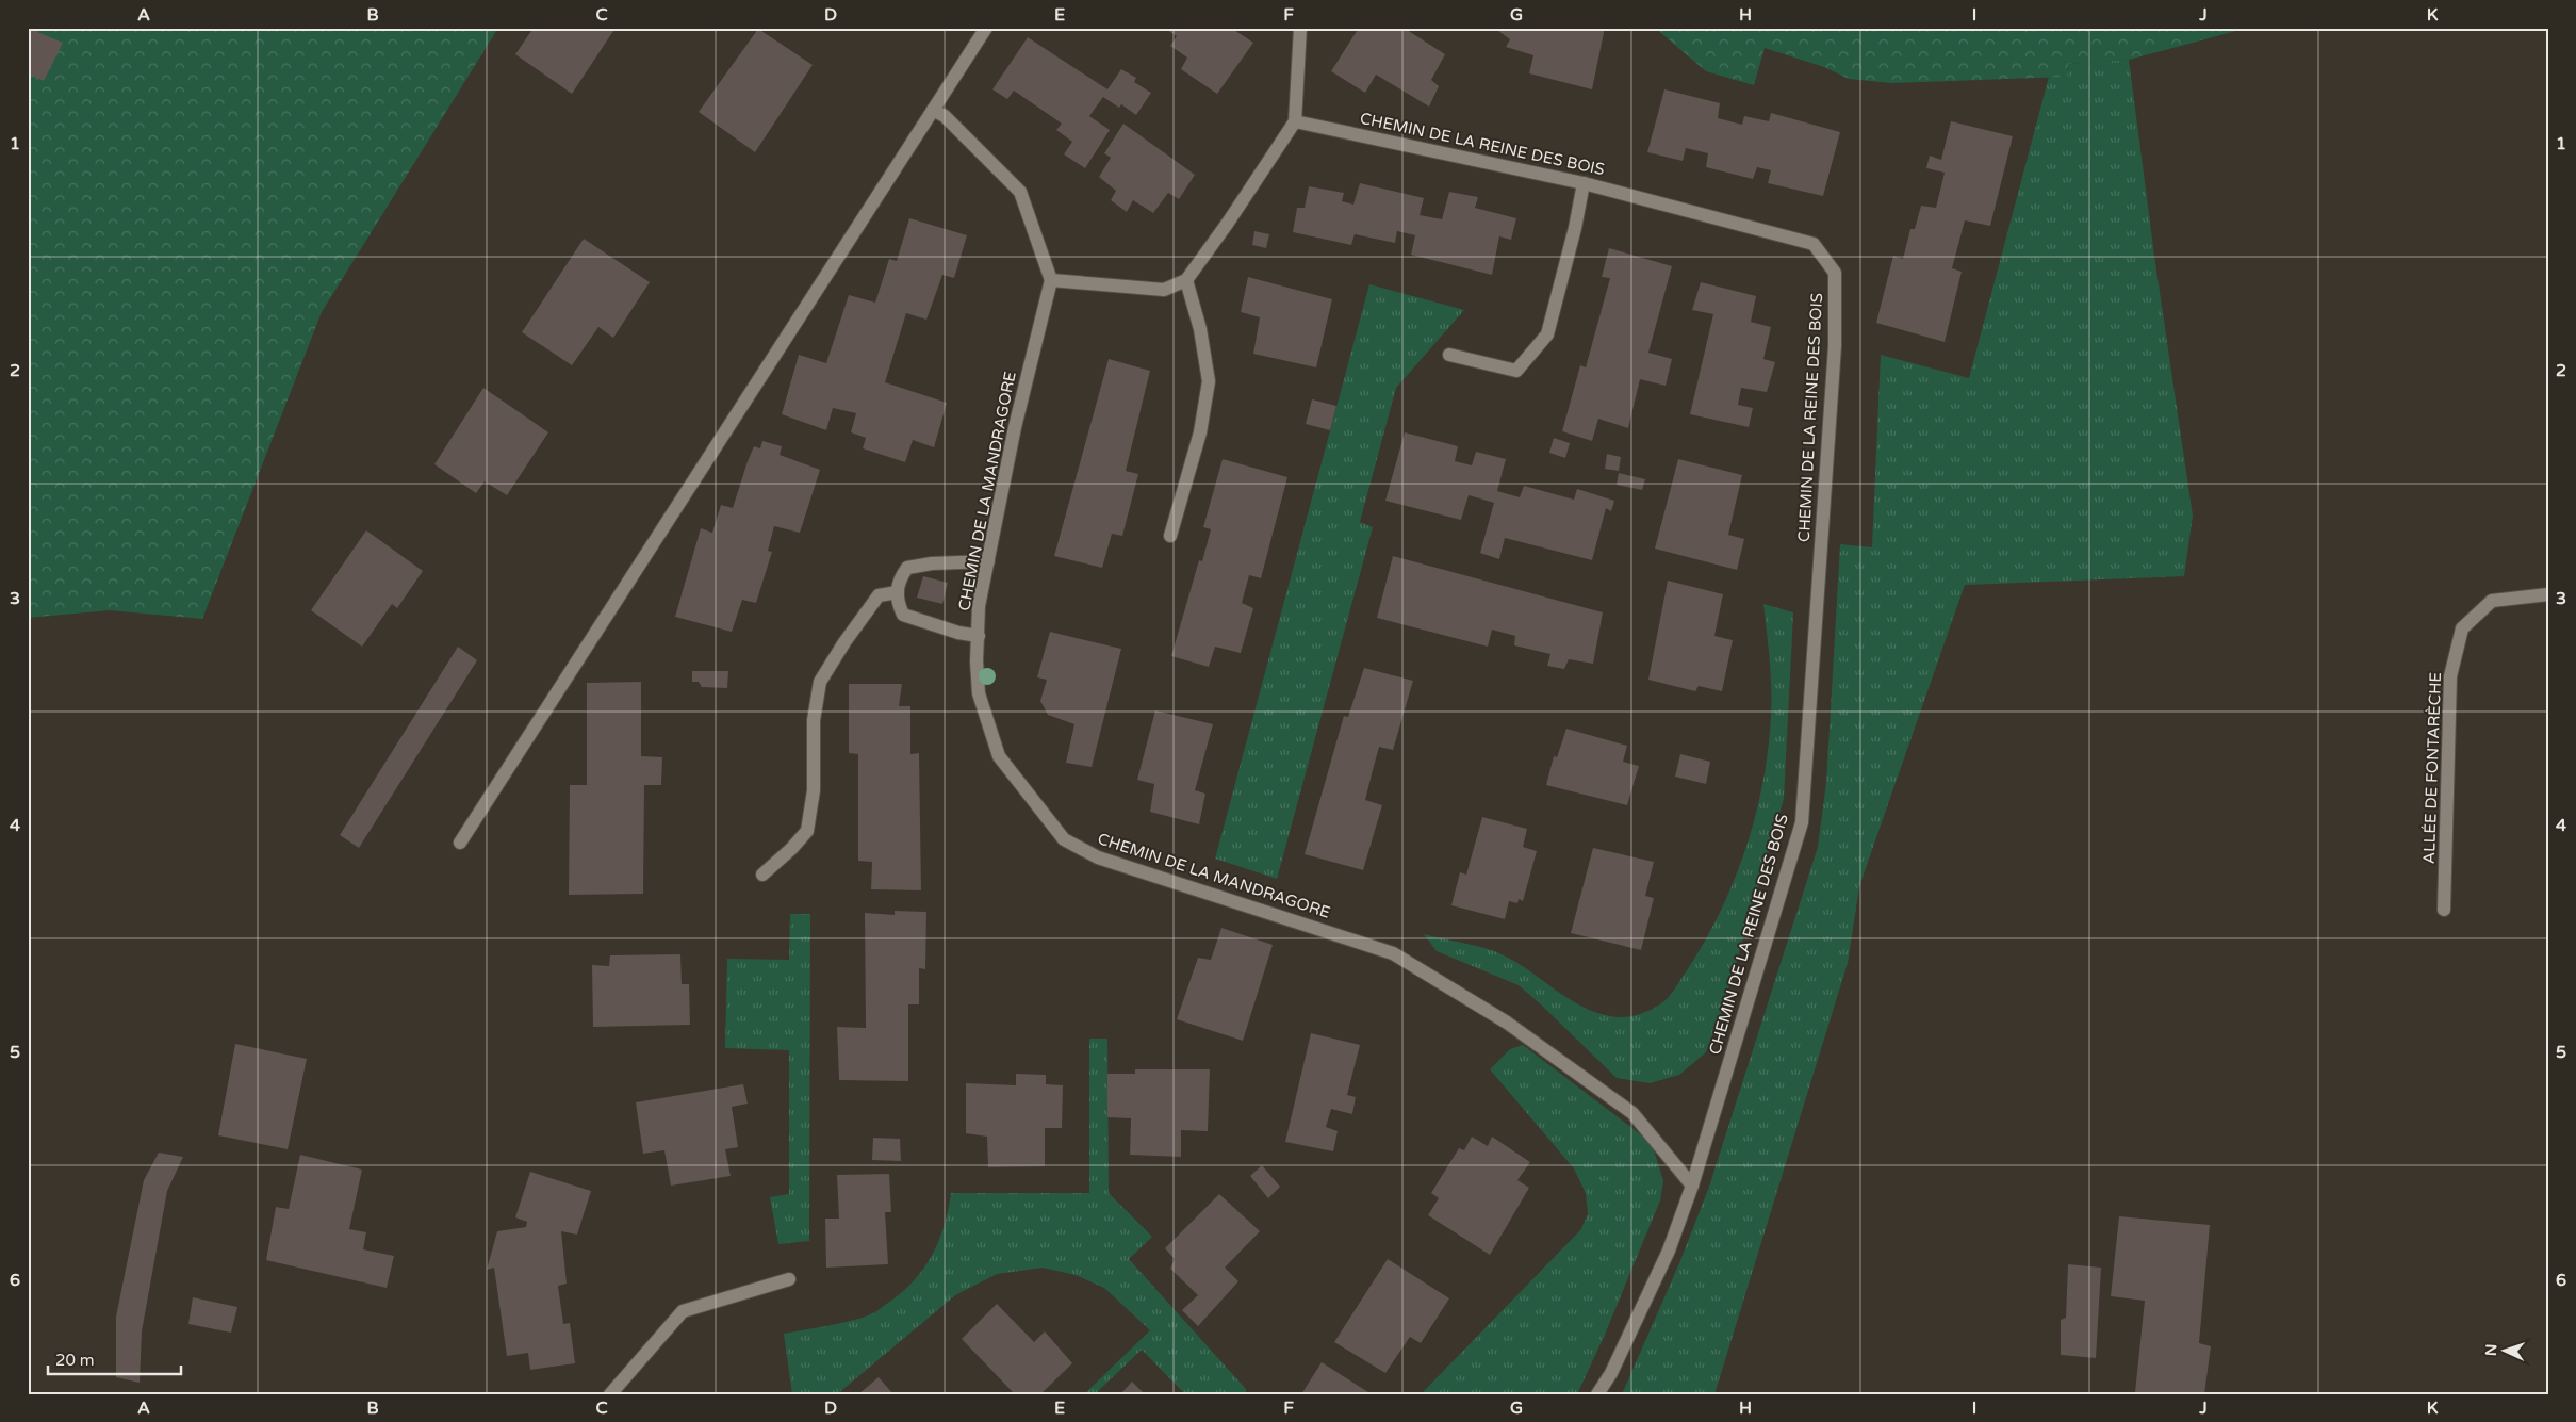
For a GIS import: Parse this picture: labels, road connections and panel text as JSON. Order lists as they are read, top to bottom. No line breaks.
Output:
{"streets":{"street":["CHEMIN DE LA REINE DES BOIS","CHEMIN DE LA MANDRAGORE","ALLÉE DE FONTARÈCHE"]},"crossings":[["CHEMIN DE LA REINE DES BOIS","CHEMIN DE LA MANDRAGORE"]],"scale_bar":"20 m","north":"left","grid":{"columns":["A","B","C","D","E","F","G","H","I","J","K"],"rows":["1","2","3","4","5","6"]}}
